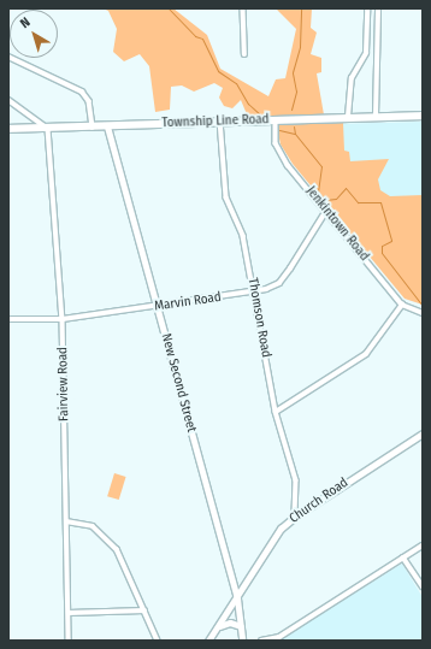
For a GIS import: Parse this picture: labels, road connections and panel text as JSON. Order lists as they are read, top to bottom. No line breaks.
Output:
{"streets":{"main road":["Township Line Road"],"street":["Jenkintown Road","Marvin Road","Thomson Road","New Second Street","Fairview Road","Church Road"]},"crossings":[["Township Line Road","Jenkintown Road"],["Township Line Road","Thomson Road"],["Township Line Road","New Second Street"],["Township Line Road","Fairview Road"],["Jenkintown Road","Marvin Road"],["Marvin Road","Thomson Road"],["Marvin Road","New Second Street"],["Marvin Road","Fairview Road"],["Thomson Road","Church Road"],["New Second Street","Church Road"]],"north":"top left"}
